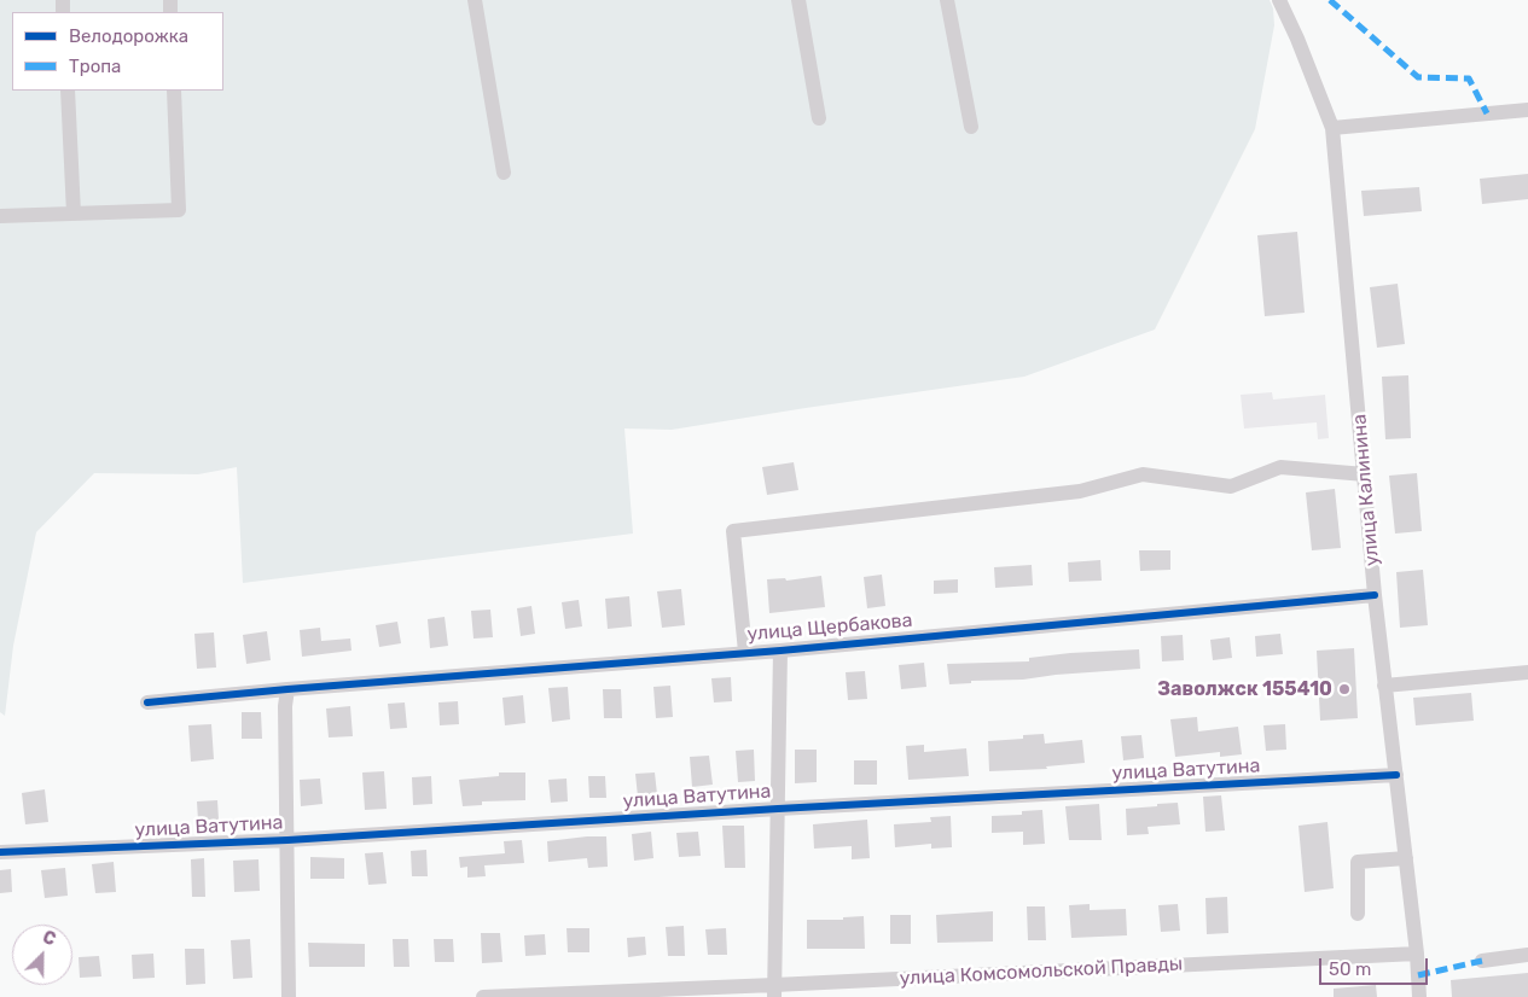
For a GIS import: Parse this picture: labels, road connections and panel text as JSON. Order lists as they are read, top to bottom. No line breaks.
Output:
{"streets":{"street":["улица Калинина","улица Щербакова","улица Ватутина","улица Комсомольской Правды"]},"crossings":[["улица Калинина","улица Щербакова"],["улица Калинина","улица Ватутина"],["улица Калинина","улица Комсомольской Правды"]],"places":["Заволжск 155410"],"legend":["Велодорожка","Тропа"],"scale_bar":"50 m","north":"top right"}
